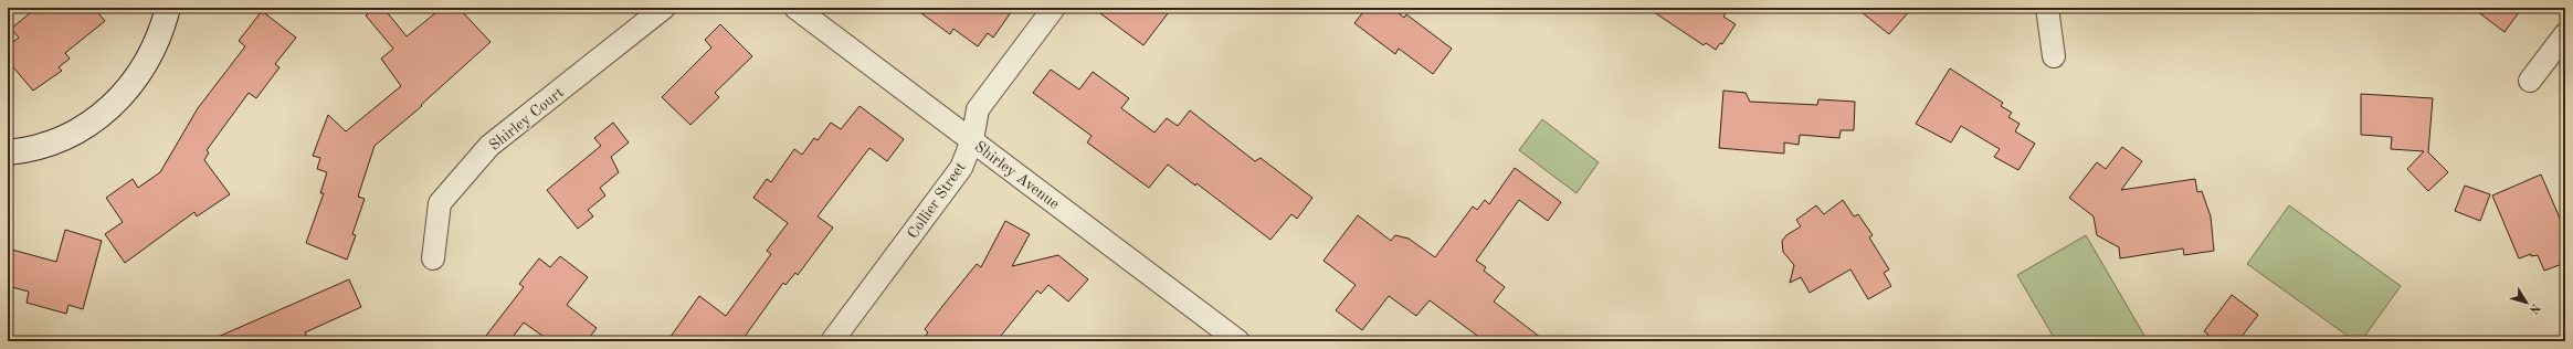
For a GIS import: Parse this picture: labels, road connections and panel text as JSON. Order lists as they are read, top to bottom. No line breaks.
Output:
{"streets":{"street":["Shirley Court","Shirley Avenue","Collier Street"]},"crossings":[["Shirley Avenue","Collier Street"]],"north":"bottom right"}
